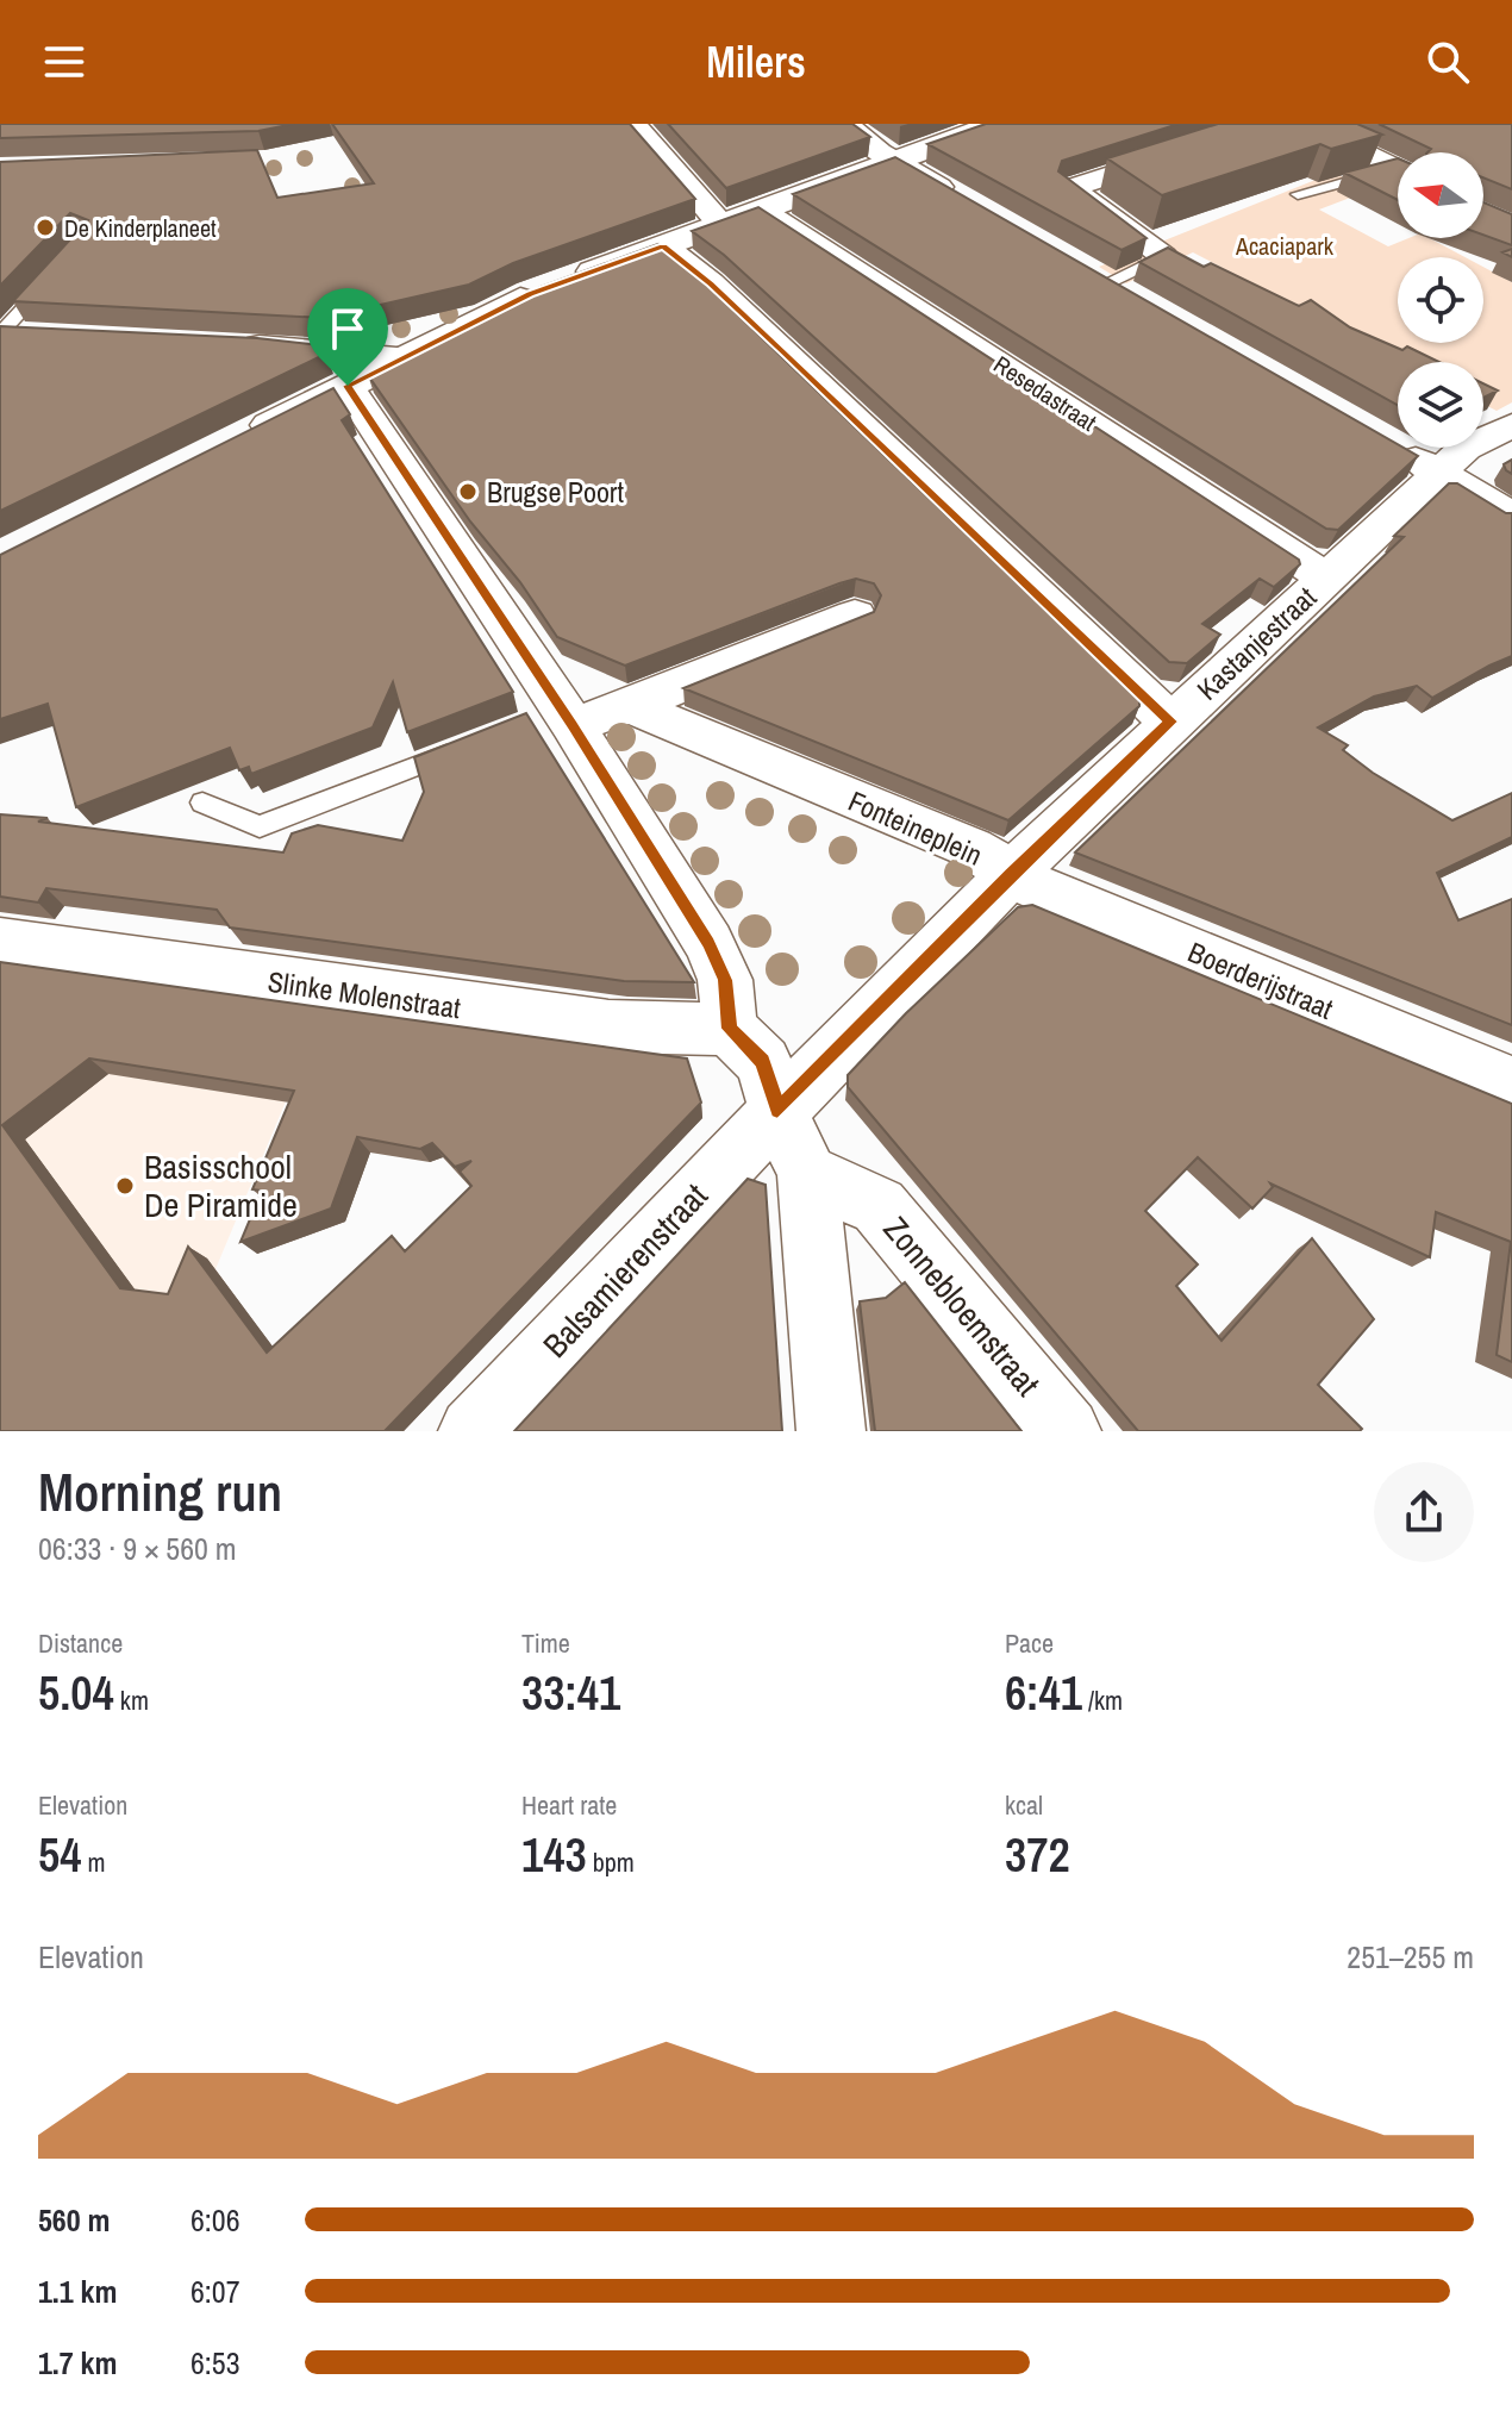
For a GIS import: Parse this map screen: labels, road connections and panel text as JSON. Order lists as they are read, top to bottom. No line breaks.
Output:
{"streets":{"street":["Resedastraat","Kastanjestraat","Fonteineplein","Boerderijstraat","Slinke Molenstraat","Balsamierenstraat","Zonnebloemstraat"]},"crossings":[["Resedastraat","Kastanjestraat"],["Kastanjestraat","Fonteineplein"],["Kastanjestraat","Boerderijstraat"],["Fonteineplein","Boerderijstraat"],["Fonteineplein","Balsamierenstraat"]],"parks":["Acaciapark"],"places":["De Kinderplaneet","Brugse Poort","Basisschool De Piramide"],"north":"left","page":{"header":"Milers","heading":["Morning run","06:33 · 9 × 560 m"],"stats":[["Distance","5.04 km"],["Time","33:41"],["Pace","6:41 /km"],["Elevation","54 m"],["Heart rate","143 bpm"],["kcal","372"]],"chart":["Elevation","251–255 m"],"list":[{"name":"560 m","note":"6:06"},{"name":"1.1 km","note":"6:07"},{"name":"1.7 km","note":"6:53"}]}}
